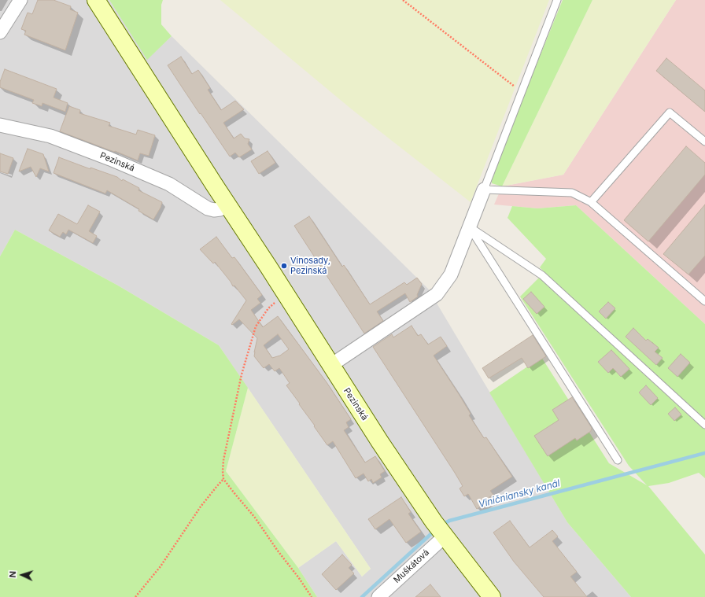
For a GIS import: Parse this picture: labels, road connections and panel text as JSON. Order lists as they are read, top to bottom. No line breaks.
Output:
{"streets":{"main road":["Pezinská"],"street":["Muškátová"]},"crossings":[["Pezinská","Muškátová"]],"water":["Viničniansky kanál"],"places":["Vinosady, Pezinská"],"north":"left"}
